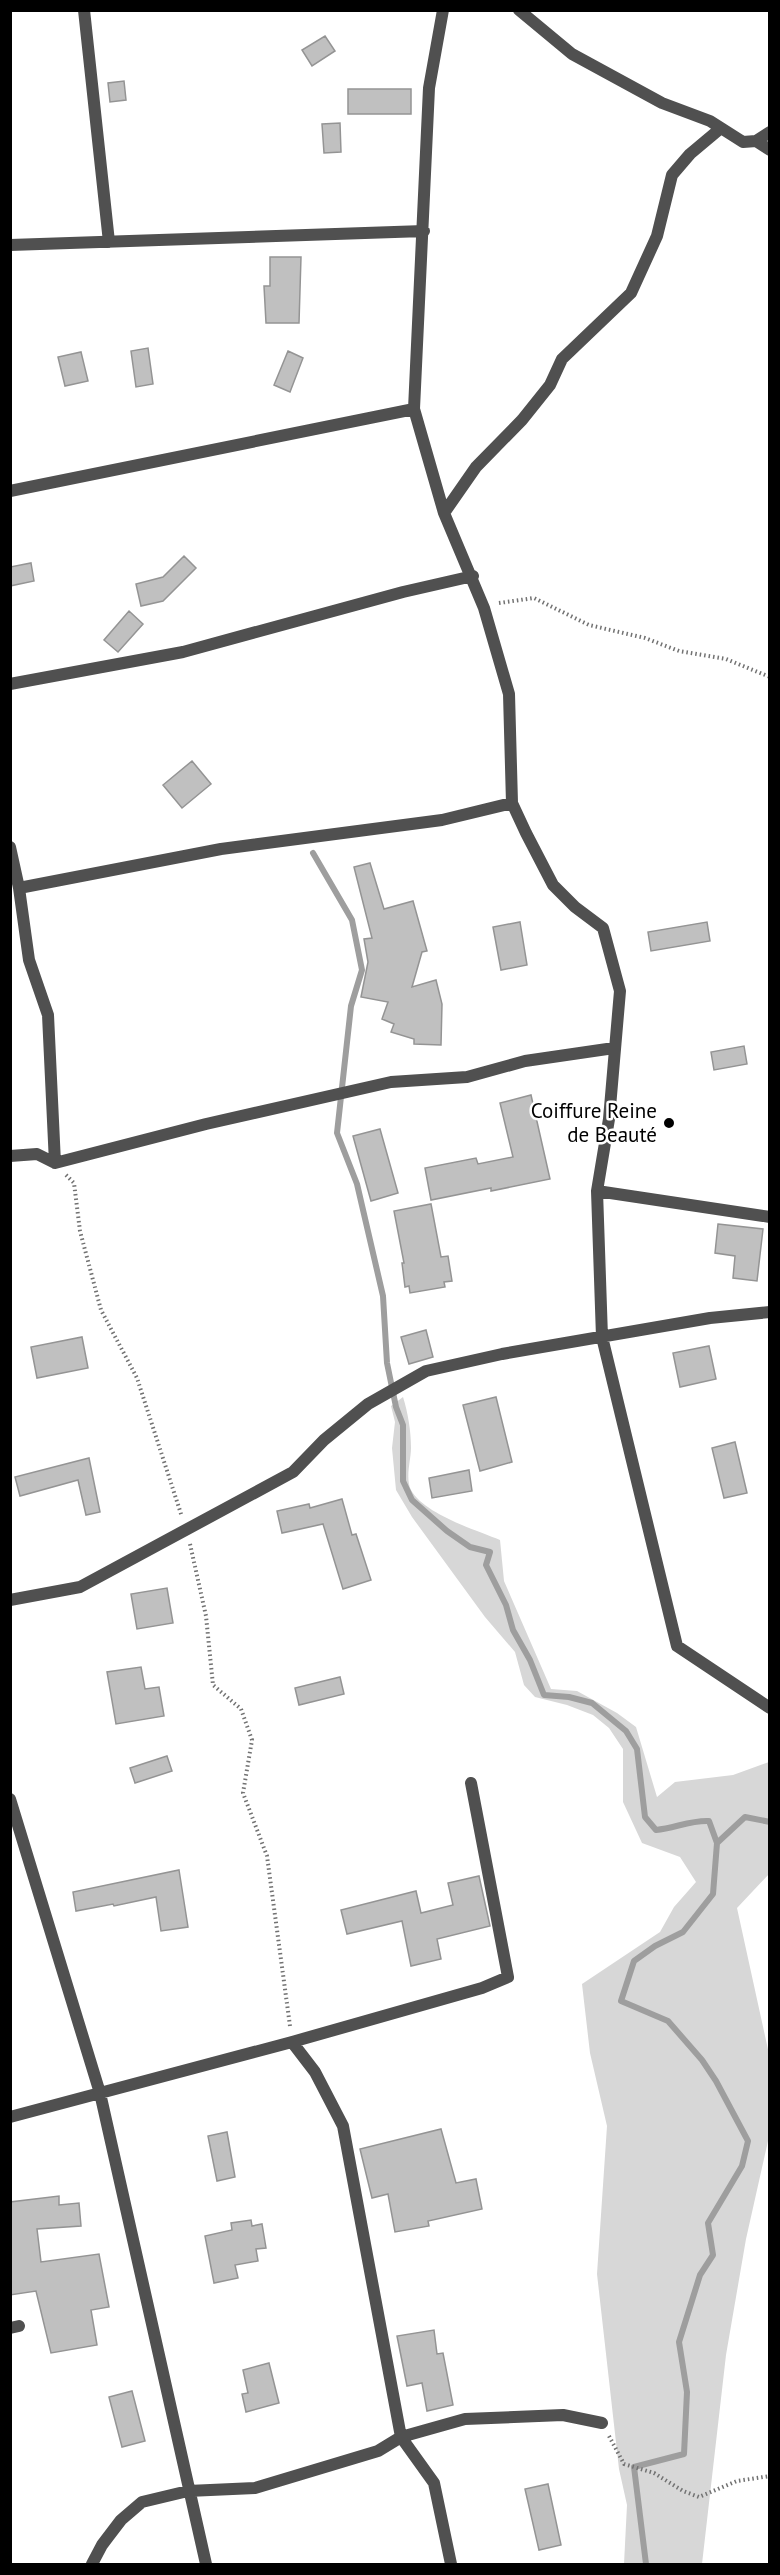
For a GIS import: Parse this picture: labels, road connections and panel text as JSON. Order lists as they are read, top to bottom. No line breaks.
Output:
{"places":["Coiffure Reine de Beauté"]}
